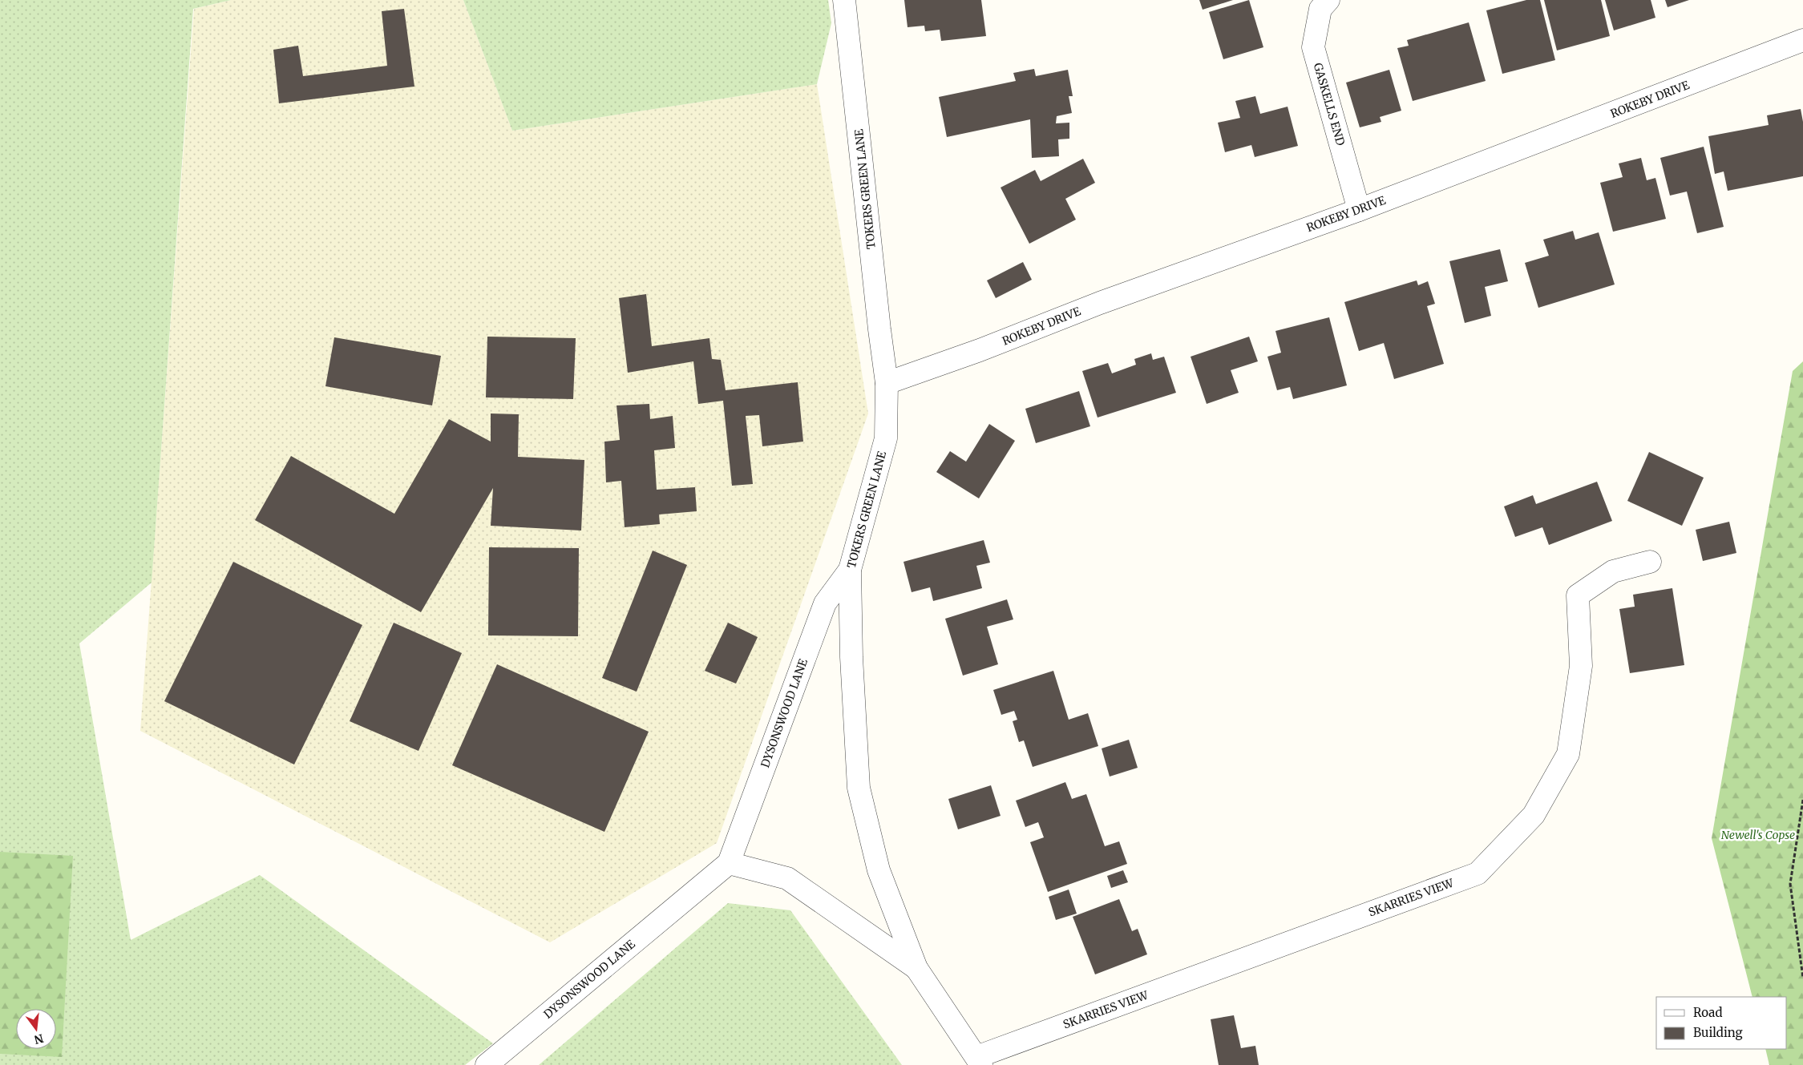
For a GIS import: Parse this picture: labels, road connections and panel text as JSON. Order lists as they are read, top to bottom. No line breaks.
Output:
{"streets":{"street":["ROKEBY DRIVE","GASKELLS END","TOKERS GREEN LANE","DYSONSWOOD LANE","SKARRIES VIEW"]},"crossings":[["ROKEBY DRIVE","GASKELLS END"],["ROKEBY DRIVE","TOKERS GREEN LANE"],["TOKERS GREEN LANE","DYSONSWOOD LANE"],["TOKERS GREEN LANE","SKARRIES VIEW"]],"parks":["Newell's Copse"],"legend":["Road","Building"],"north":"bottom"}
